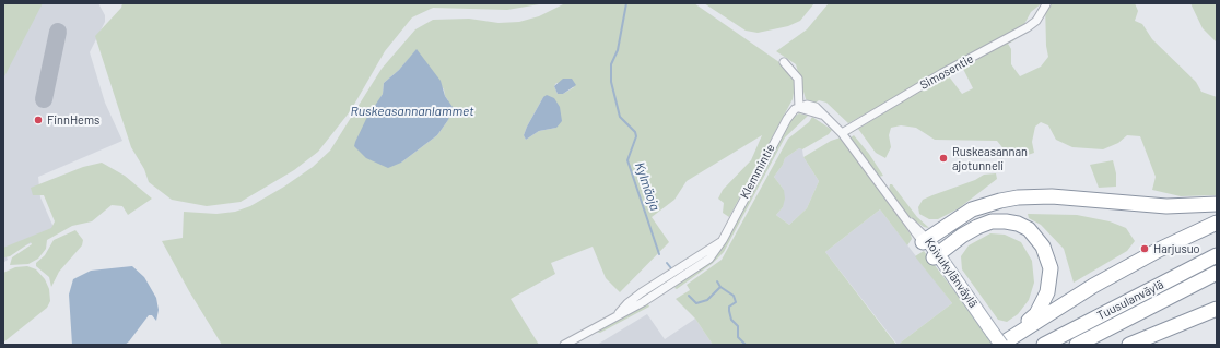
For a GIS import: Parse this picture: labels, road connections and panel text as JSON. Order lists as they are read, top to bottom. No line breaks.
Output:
{"streets":{"highway":["Tuusulanväylä"],"main road":["Koivukylänväylä"],"street":["Simosentie","Klemmintie"]},"crossings":[["Simosentie","Koivukylänväylä"],["Klemmintie","Koivukylänväylä"]],"water":["Ruskeasannanlammet","Kylmäoja"],"places":["FinnHems","Ruskeasannan ajotunneli","Harjusuo"]}
